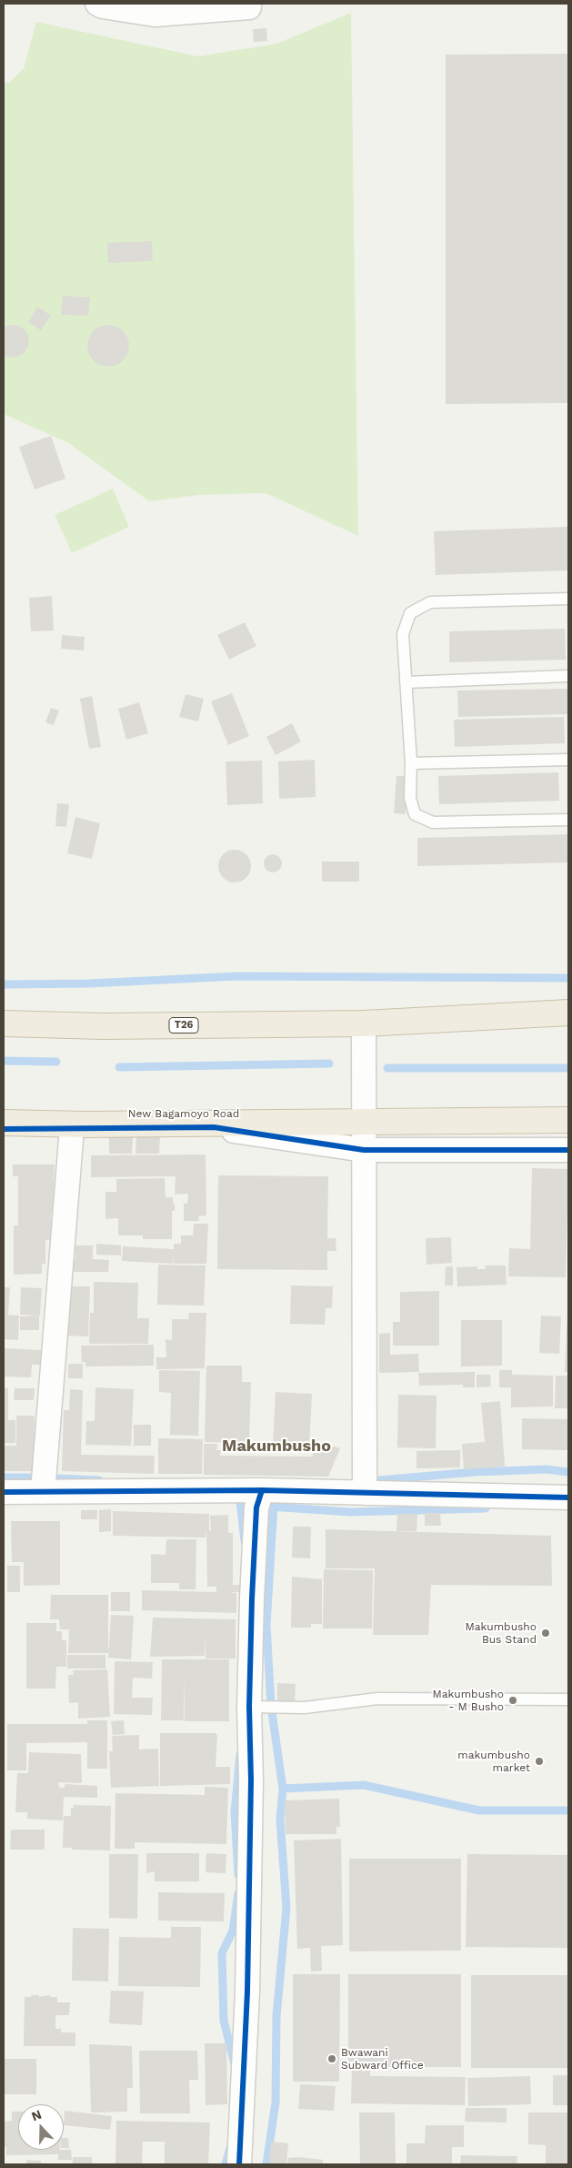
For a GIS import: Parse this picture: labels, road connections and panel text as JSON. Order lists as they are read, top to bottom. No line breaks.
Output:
{"streets":{"highway":["T26","New Bagamoyo Road"]},"districts":["Makumbusho"],"places":["Makumbusho Bus Stand","Makumbusho - M Busho","makumbusho market","Bwawani Subward Office"],"north":"top"}
